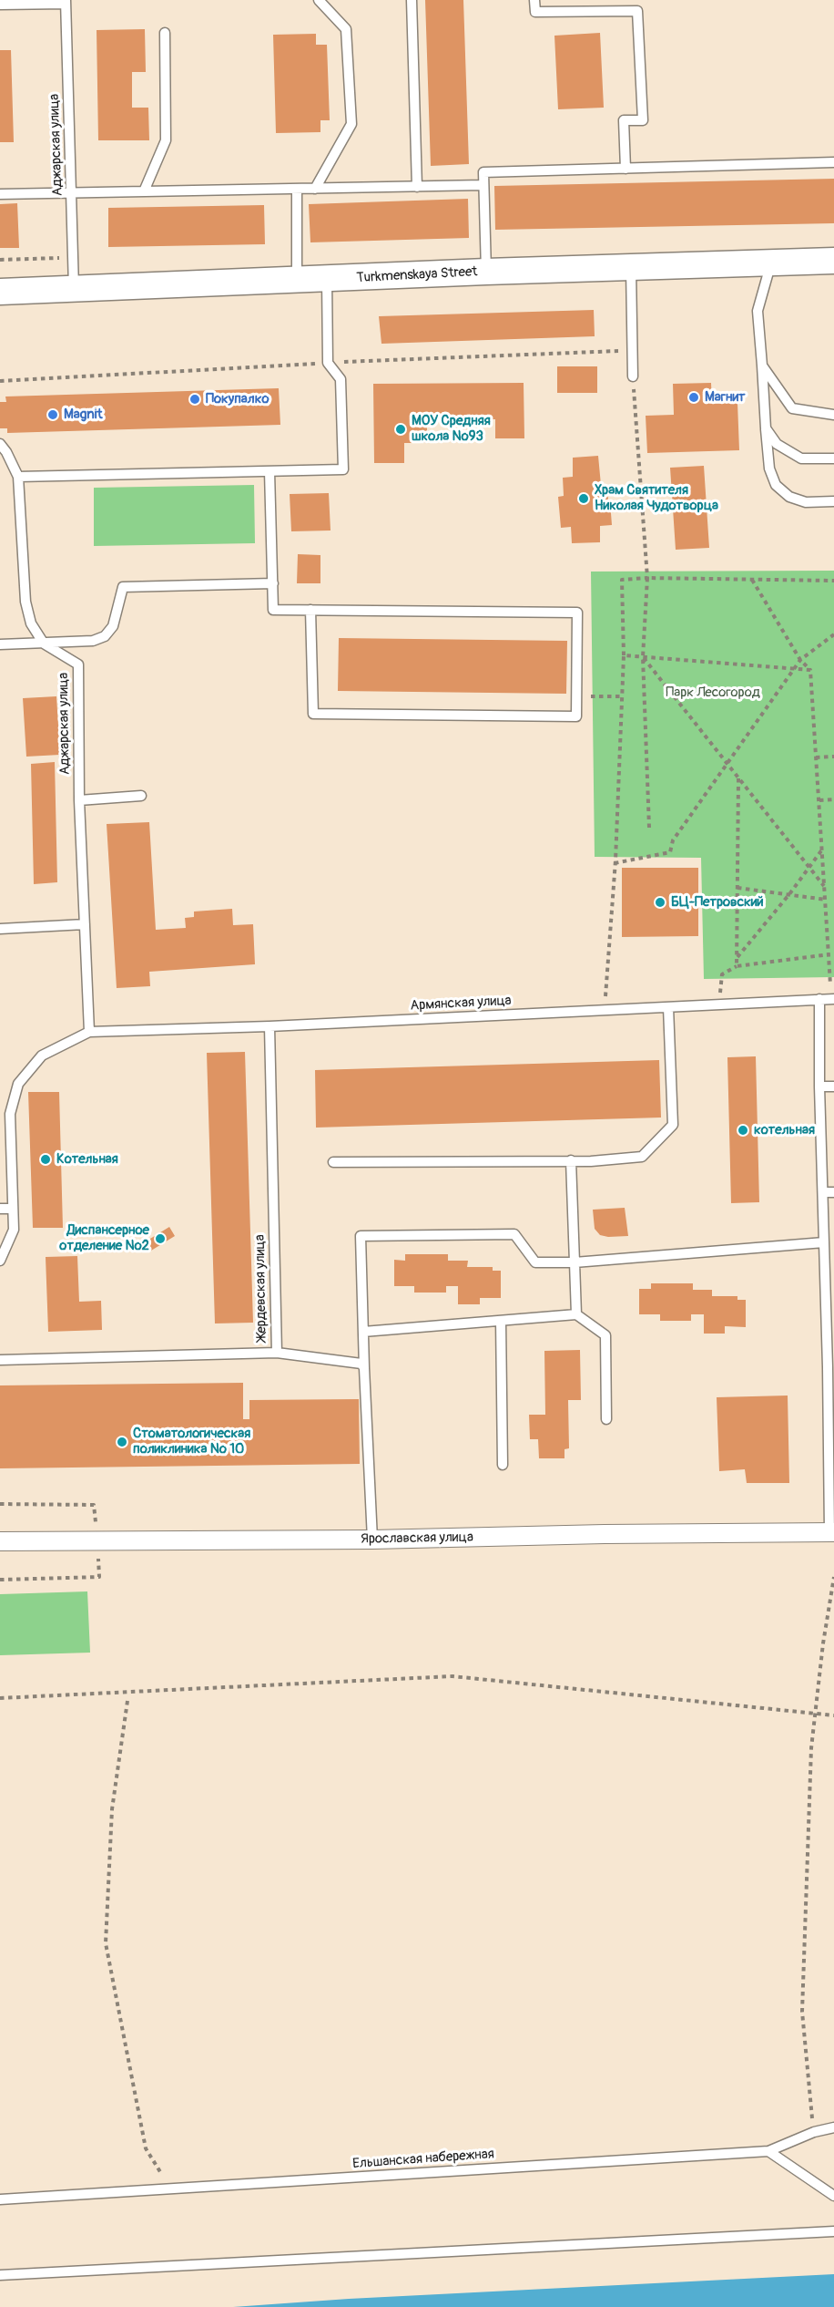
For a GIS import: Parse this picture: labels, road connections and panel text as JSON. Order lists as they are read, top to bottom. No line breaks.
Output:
{"streets":{"street":["Turkmenskaya Street","Ярославская улица"],"lane":["Аджарская улица","Армянская улица","Жердевская улица","Ельшанская набережная"]},"crossings":[["Аджарская улица","Turkmenskaya Street"],["Аджарская улица","Армянская улица"],["Армянская улица","Жердевская улица"]],"parks":["Парк Лесогород"],"places":["Магнит","Покупалко","Magnit","МОУ Средняя школа №93","Храм Святителя Николая Чудотворца","БЦ-Петровский","котельная","Котельная","Диспансерное отделение №2","Стоматологическая поликлиника № 10"]}
